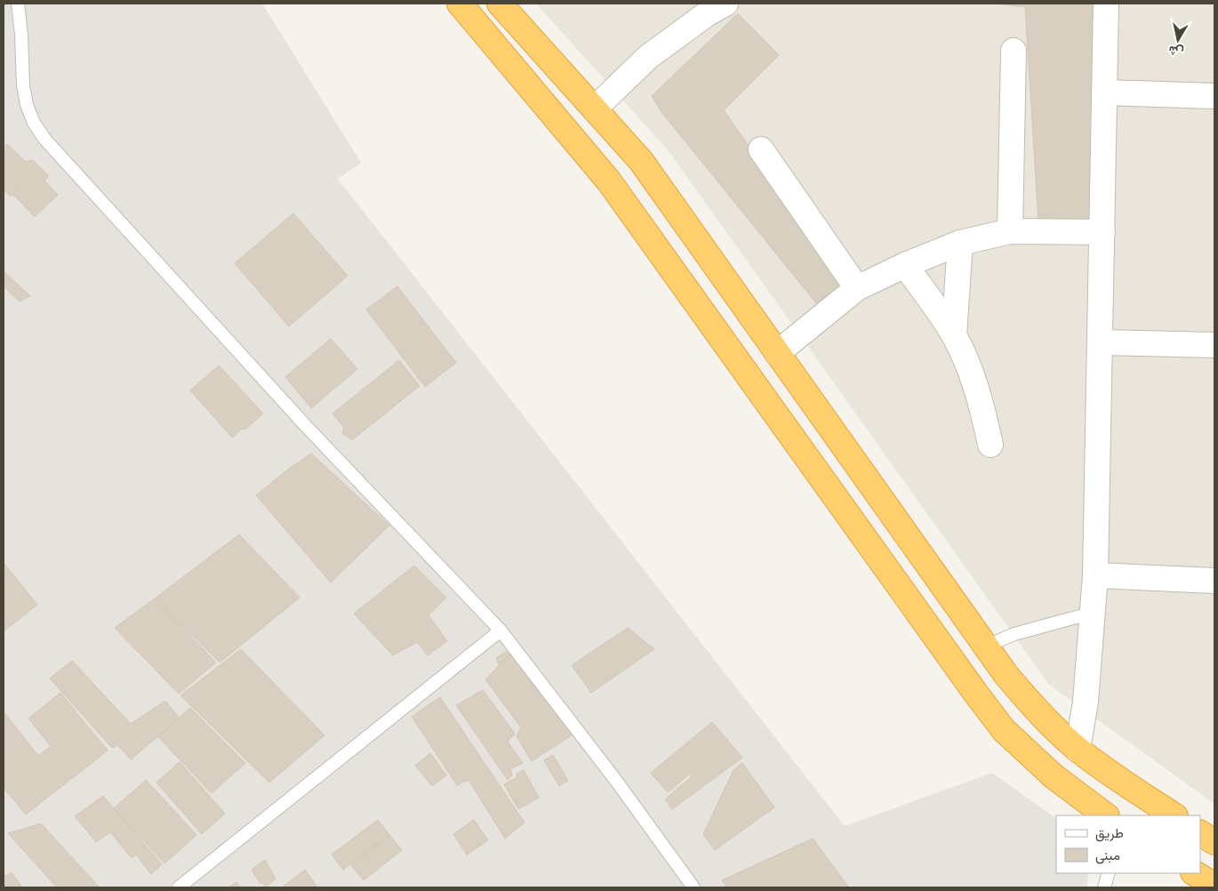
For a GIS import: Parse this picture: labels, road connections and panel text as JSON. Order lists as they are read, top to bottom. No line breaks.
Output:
{"legend":["طريق","مبنى"],"north":"bottom"}
